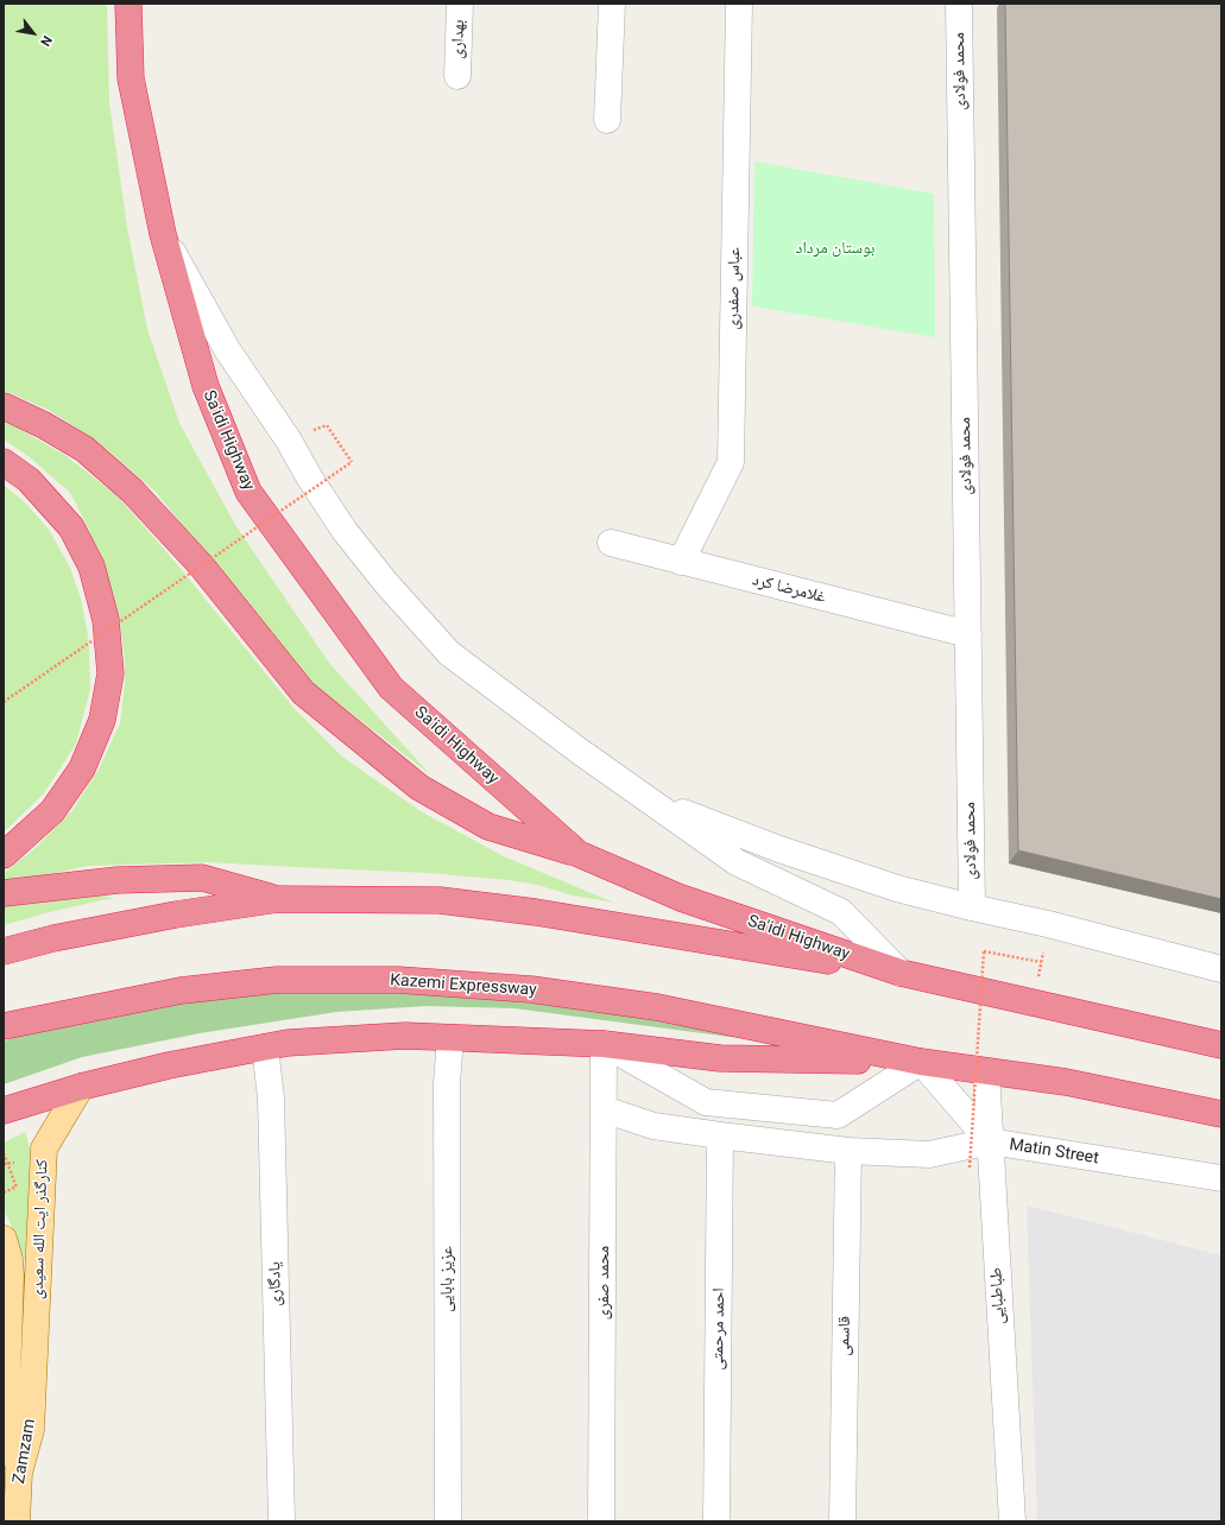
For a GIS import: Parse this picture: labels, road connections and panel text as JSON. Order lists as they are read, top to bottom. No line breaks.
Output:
{"streets":{"highway":["Sa'idi Highway","Kazemi Expressway"],"main road":["کنارگذر ایت الله سعیدی","Zamzam"],"street":["بهداری","محمد فولادی","عباس صفدری","غلامرضا کرد","Matin Street","عزیز بابایی","محمد صفری","یادگاری","طباطبایی","احمد مرحمتی","قاسمی"]},"crossings":[["محمد فولادی","غلامرضا کرد"],["عباس صفدری","غلامرضا کرد"],["Kazemi Expressway","Matin Street"],["Matin Street","طباطبایی"],["کنارگذر ایت الله سعیدی","Zamzam"]],"parks":["بوستان مرداد"],"north":"bottom right"}
